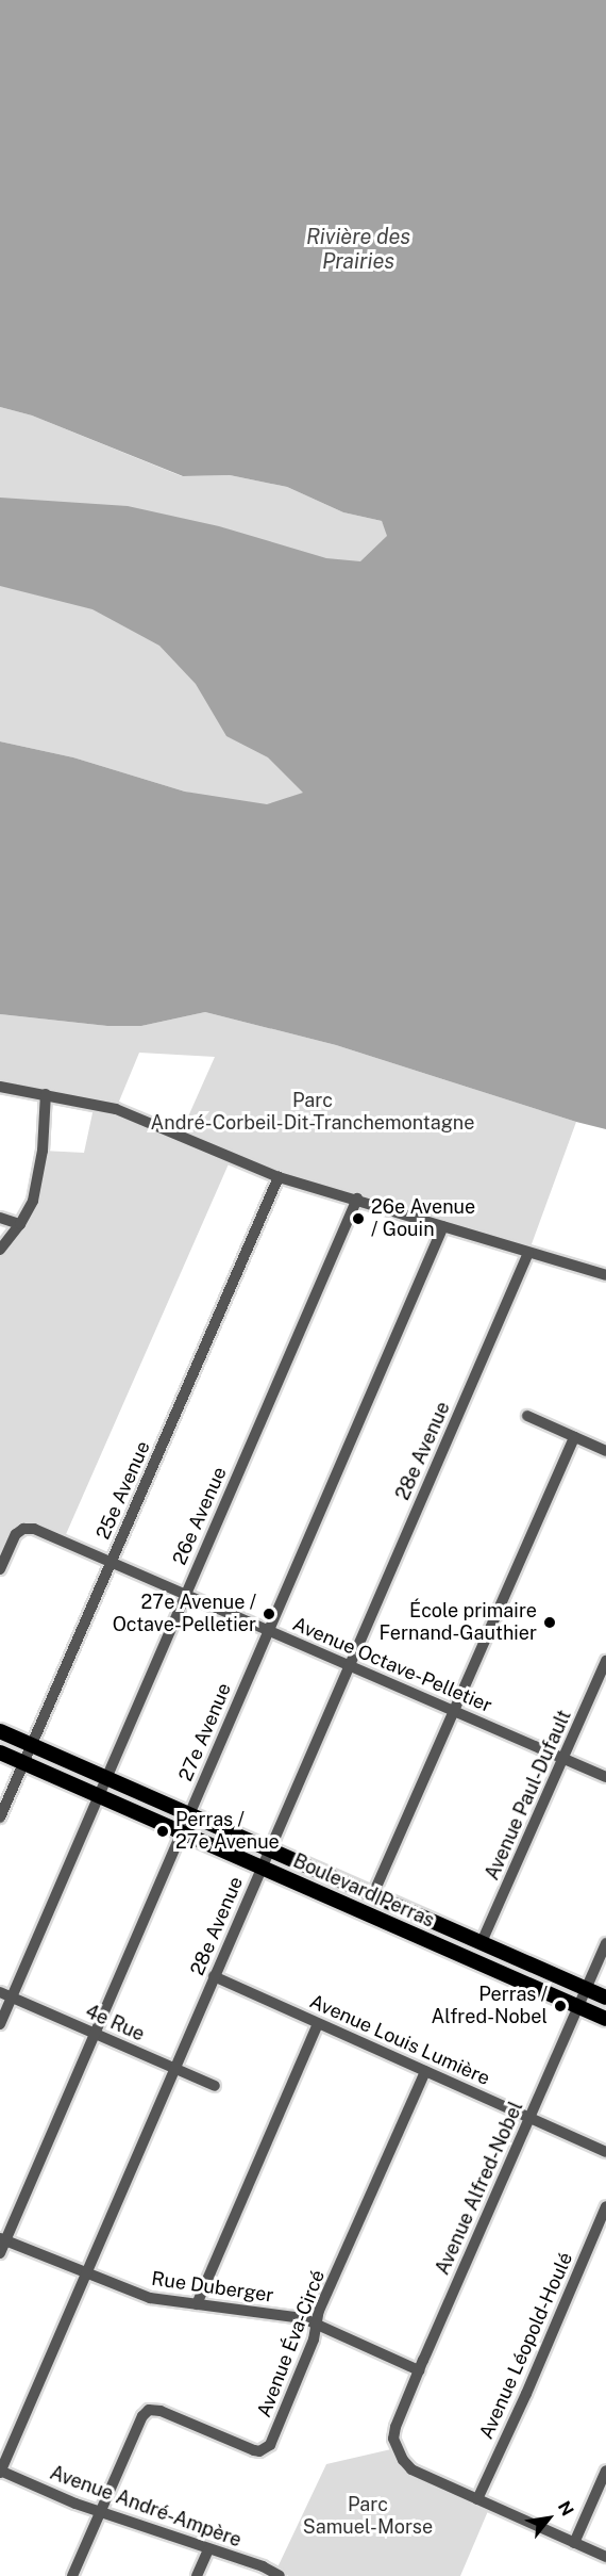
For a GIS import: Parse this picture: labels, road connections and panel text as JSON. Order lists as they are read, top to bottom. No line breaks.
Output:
{"streets":{"main road":["Boulevard Perras"],"street":["28e Avenue","25e Avenue","26e Avenue","Avenue Octave-Pelletier","27e Avenue","Avenue Paul-Dufault","4e Rue","Avenue Louis Lumière","Avenue Alfred-Nobel","Rue Duberger","Avenue Éva-Circé","Avenue Léopold-Houlé","Avenue André-Ampère"]},"crossings":[["28e Avenue","Avenue Octave-Pelletier"],["28e Avenue","Boulevard Perras"],["28e Avenue","4e Rue"],["28e Avenue","Avenue Louis Lumière"],["28e Avenue","Rue Duberger"],["28e Avenue","Avenue André-Ampère"],["25e Avenue","Avenue Octave-Pelletier"],["25e Avenue","Boulevard Perras"],["26e Avenue","Avenue Octave-Pelletier"],["26e Avenue","Boulevard Perras"],["26e Avenue","4e Rue"],["Avenue Octave-Pelletier","27e Avenue"],["Avenue Octave-Pelletier","Avenue Paul-Dufault"],["27e Avenue","Boulevard Perras"],["27e Avenue","4e Rue"],["27e Avenue","Rue Duberger"],["Avenue Paul-Dufault","Boulevard Perras"],["Boulevard Perras","Avenue Alfred-Nobel"],["Avenue Louis Lumière","Avenue Alfred-Nobel"],["Avenue Louis Lumière","Avenue Éva-Circé"],["Avenue Alfred-Nobel","Rue Duberger"],["Avenue Alfred-Nobel","Avenue Léopold-Houlé"],["Rue Duberger","Avenue Éva-Circé"],["Avenue Éva-Circé","Avenue André-Ampère"]],"water":["Rivière des Prairies"],"parks":["Parc André-Corbeil-Dit-Tranchemontagne","Parc Samuel-Morse"],"places":["26e Avenue / Gouin","27e Avenue / Octave-Pelletier","École primaire Fernand-Gauthier","Perras / 27e Avenue","Perras / Alfred-Nobel"],"north":"top right"}
